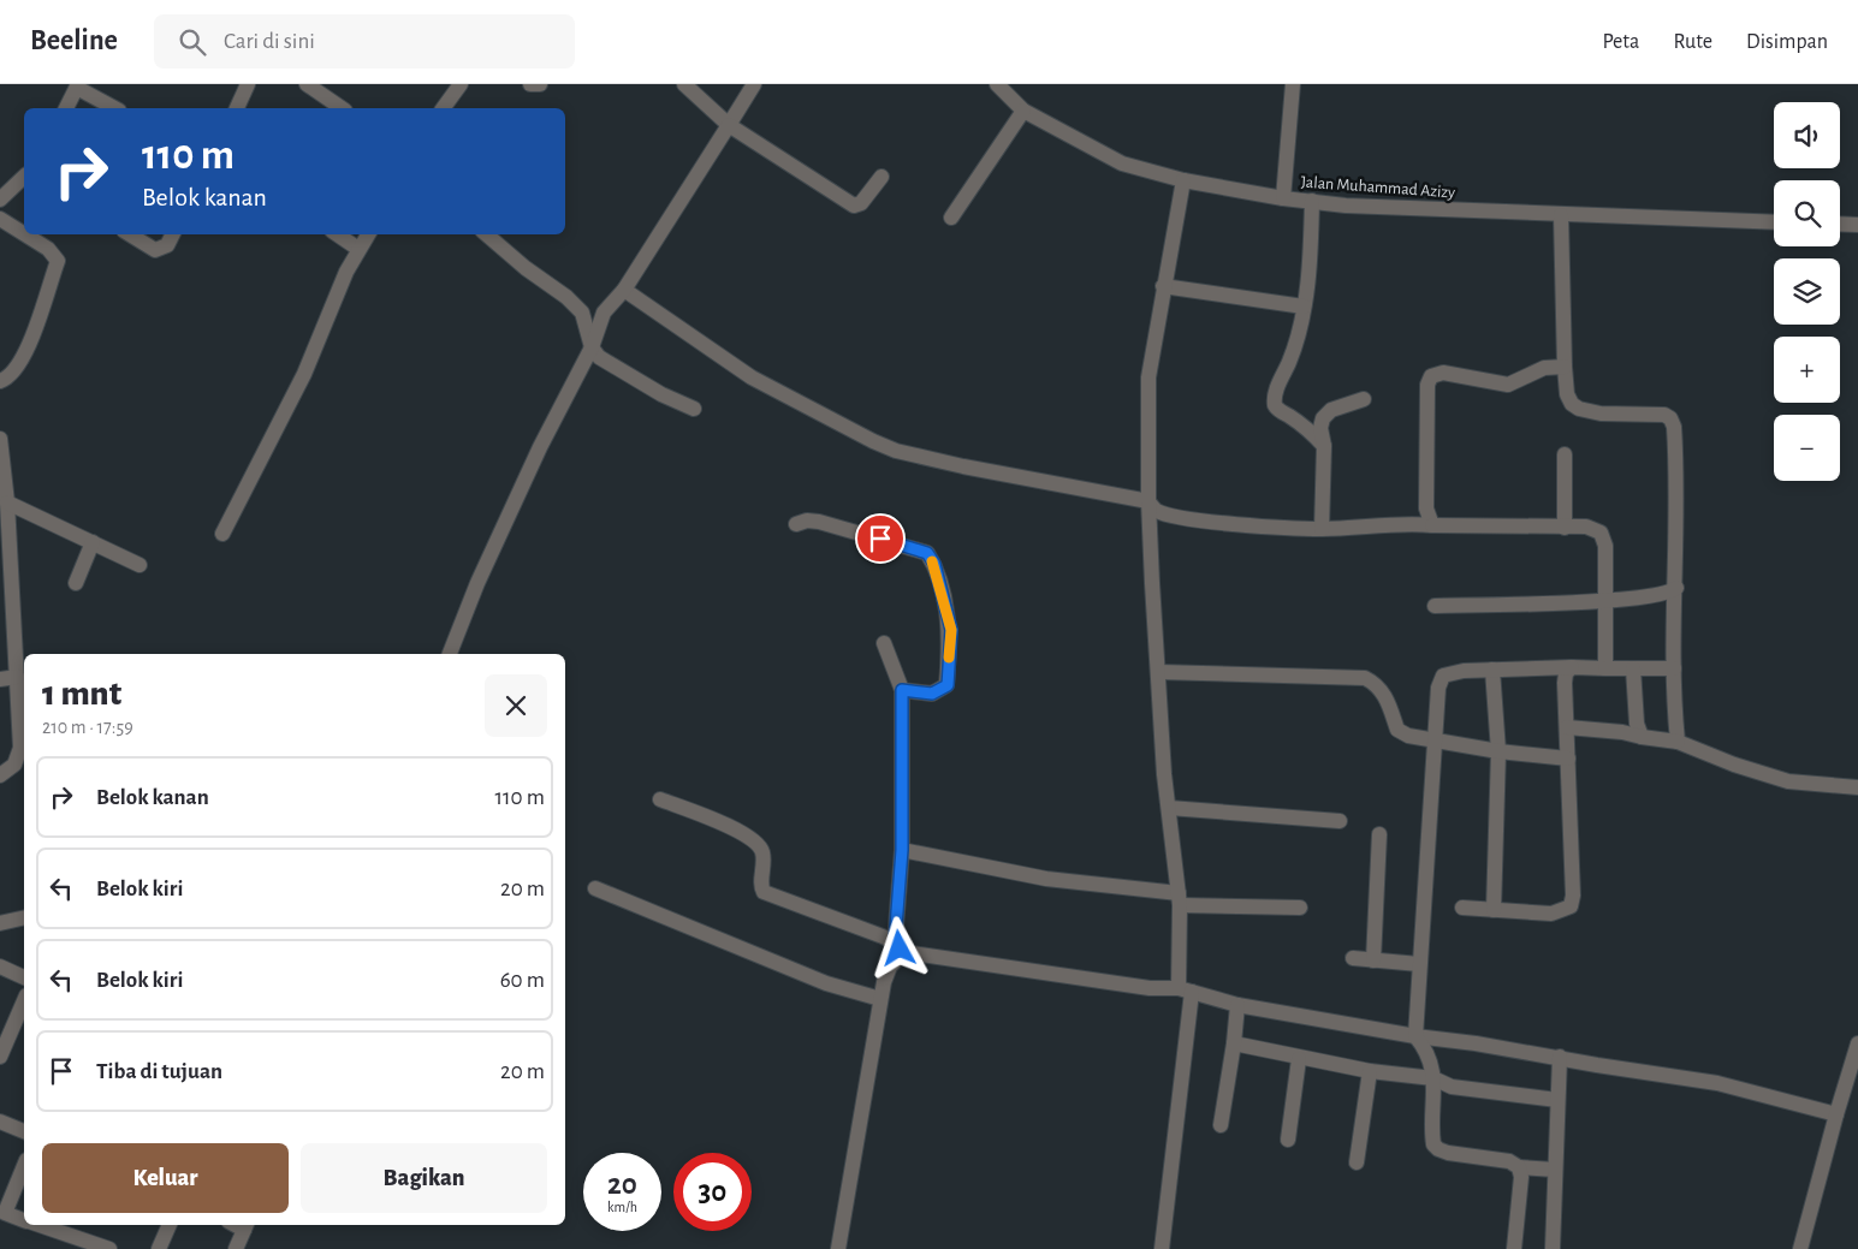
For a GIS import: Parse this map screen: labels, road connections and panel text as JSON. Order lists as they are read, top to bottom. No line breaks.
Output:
{"streets":{"street":["Jalan Muhammad Azizy"]},"page":{"header":"Beeline","search":"Cari di sini","nav":["Peta","Rute","Disimpan"],"map_buttons":["+","−"],"turn":["110 m","Belok kanan"],"heading":["1 mnt","210 m · 17:59"],"list":[{"name":"Belok kanan","value":"110 m"},{"name":"Belok kiri","value":"20 m"},{"name":"Belok kiri","value":"60 m"},{"name":"Tiba di tujuan","value":"20 m"}],"buttons":["Keluar","Bagikan"],"speed":"20 km/h","limit":"30"}}
